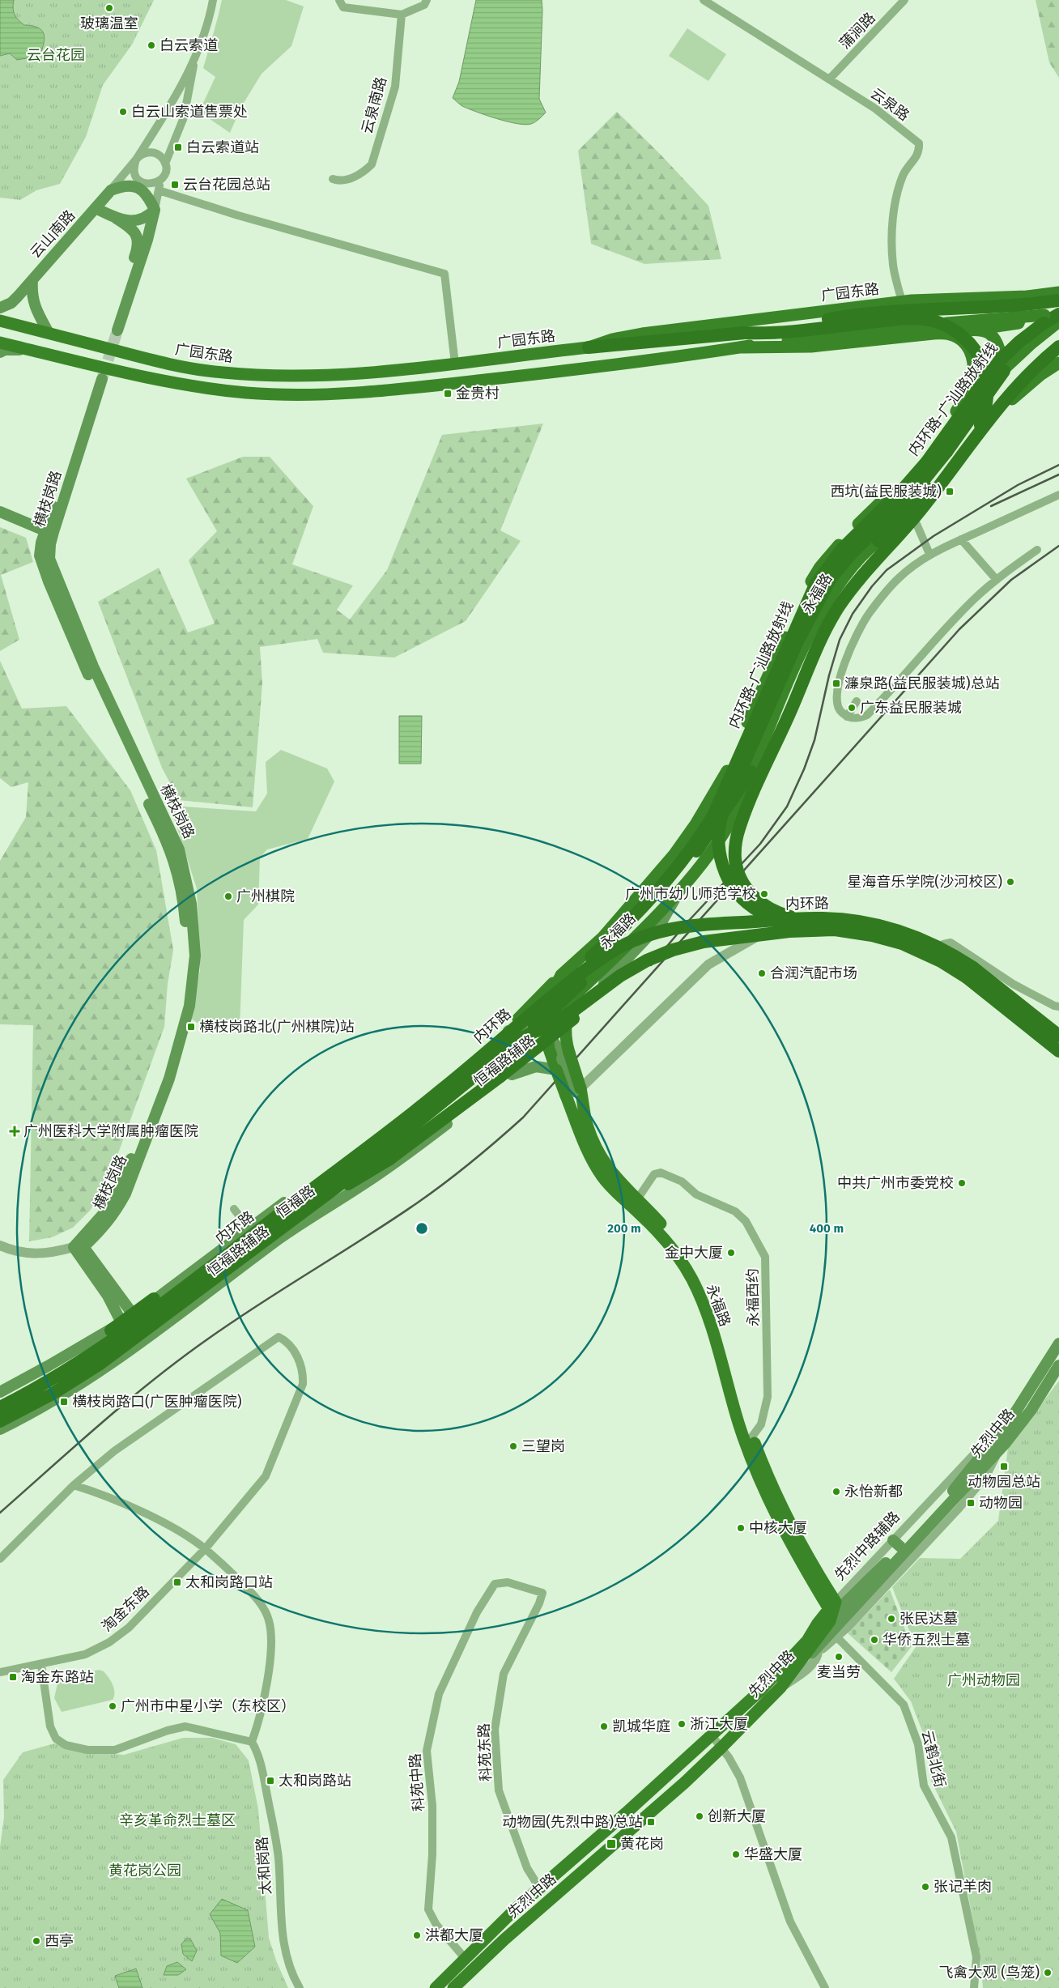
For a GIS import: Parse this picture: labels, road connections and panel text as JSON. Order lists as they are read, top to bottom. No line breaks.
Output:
{"streets":{"highway":["内环路-广汕路放射线","内环路"],"main road":["云山南路","广园东路","横枝岗路","永福路","恒福路辅路","恒福路","先烈中路"],"street":["蒲涧路","云泉路","云泉南路","永福西约","淘金东路","科苑东路","云鹤北街","科苑中路","太和岗路"]},"crossings":[["蒲涧路","云泉路"],["云泉路","广园东路"],["内环路-广汕路放射线","内环路"],["内环路-广汕路放射线","恒福路"],["永福路","恒福路辅路"],["永福路","恒福路"],["永福路","永福西约"],["永福路","先烈中路"],["内环路","恒福路"],["恒福路辅路","恒福路"],["先烈中路","科苑东路"],["先烈中路","云鹤北街"],["先烈中路","科苑中路"],["科苑东路","科苑中路"]],"parks":["云台花园","广州动物园","辛亥革命烈士墓区","黄花岗公园"],"places":{"other":["玻璃温室","白云索道","白云山索道售票处","广东益民服装城","星海音乐学院(沙河校区)","广州市幼儿师范学校","广州棋院","合润汽配市场","中共广州市委党校","金中大厦","三望岗","永怡新都","中核大厦","张民达墓","华侨五烈士墓","麦当劳","广州市中星小学（东校区）","浙江大厦","凯城华庭","创新大厦","华盛大厦","张记羊肉","洪都大厦","西亭","飞禽大观 (鸟笼)"],"transit":["白云索道站","云台花园总站","金贵村","西坑(益民服装城)","濂泉路(益民服装城)总站","横枝岗路北(广州棋院)站","横枝岗路口(广医肿瘤医院)","动物园总站","动物园","太和岗路口站","淘金东路站","太和岗路站","动物园(先烈中路)总站","黄花岗"],"health":["广州医科大学附属肿瘤医院"]},"rings":["200 m","400 m"]}
